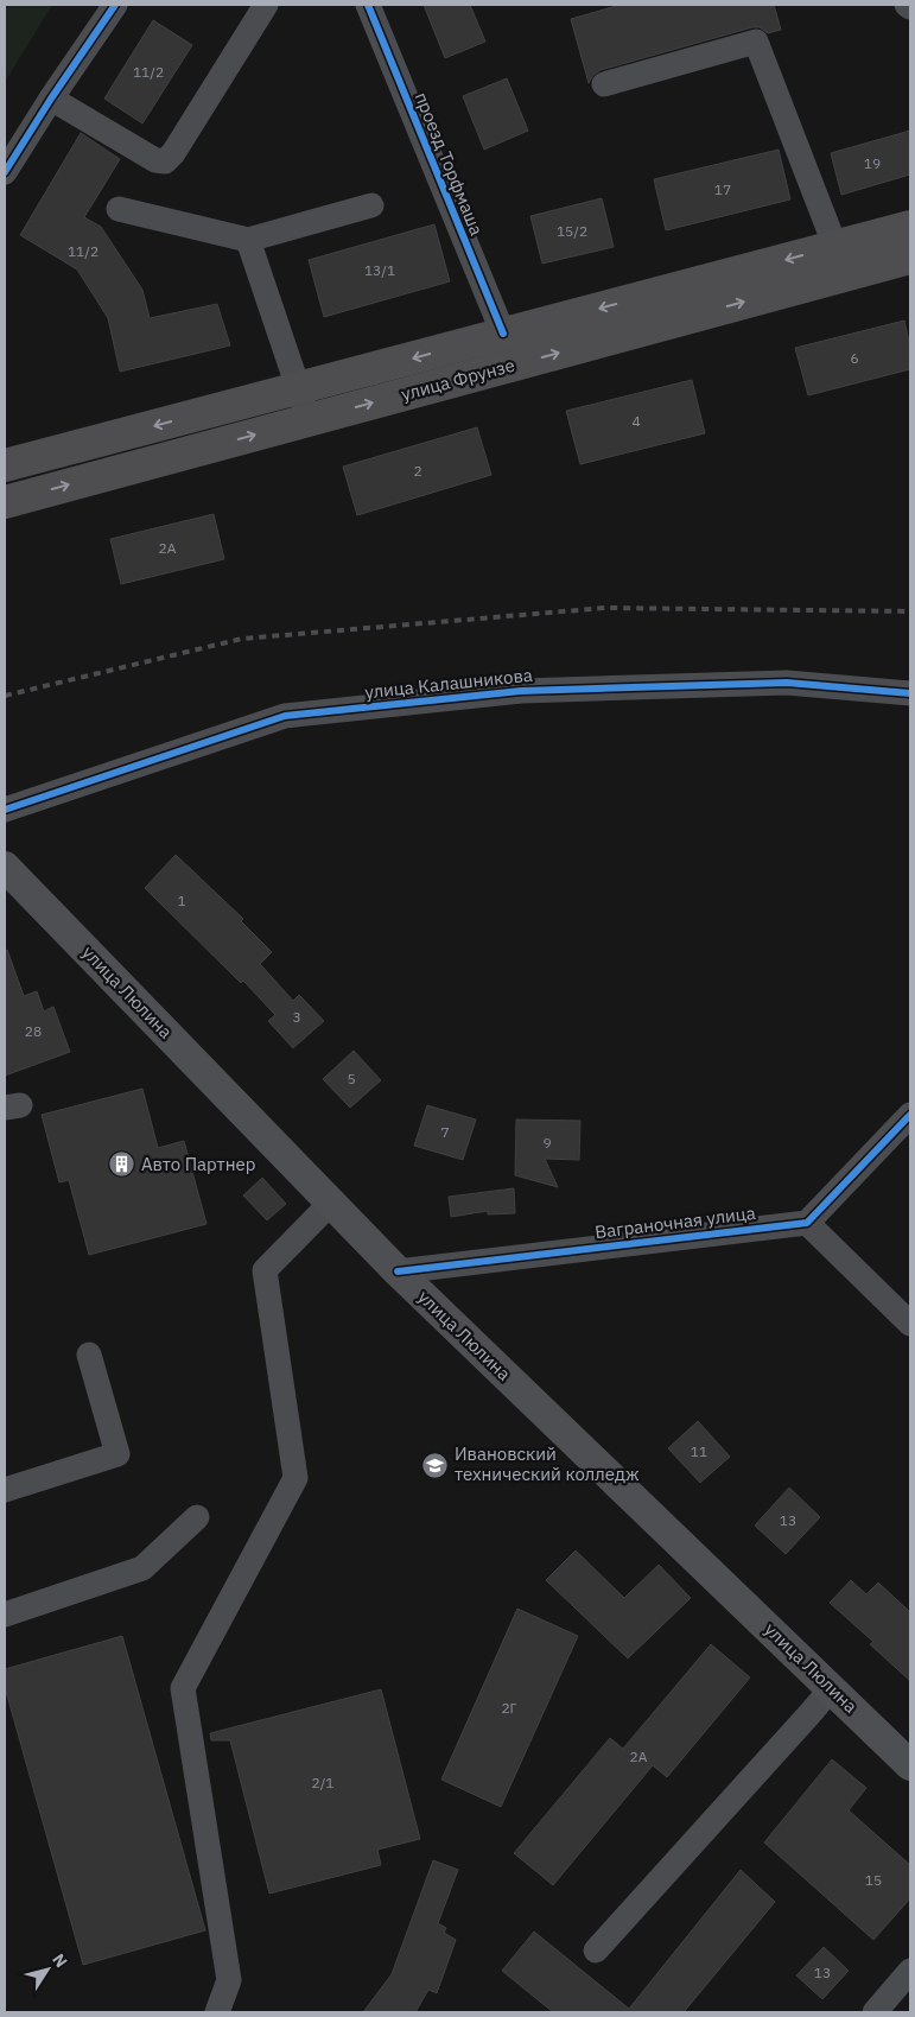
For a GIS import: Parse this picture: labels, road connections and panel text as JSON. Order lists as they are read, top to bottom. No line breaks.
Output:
{"streets":{"highway":["улица Фрунзе"],"main road":["улица Люлина"],"street":["проезд Торфмаша","улица Калашникова","Ваграночная улица"]},"crossings":[["проезд Торфмаша","улица Фрунзе"],["улица Люлина","Ваграночная улица"]],"places":{"building":["Авто Партнер"],"school or university":["Ивановский технический колледж"]},"house_numbers":["11/2","19","17","15/2","11/2","13/1","6","4","2","2А","1","3","28","5","7","9","11","13","2Г","2А","2/1","15","13"],"north":"top right"}
